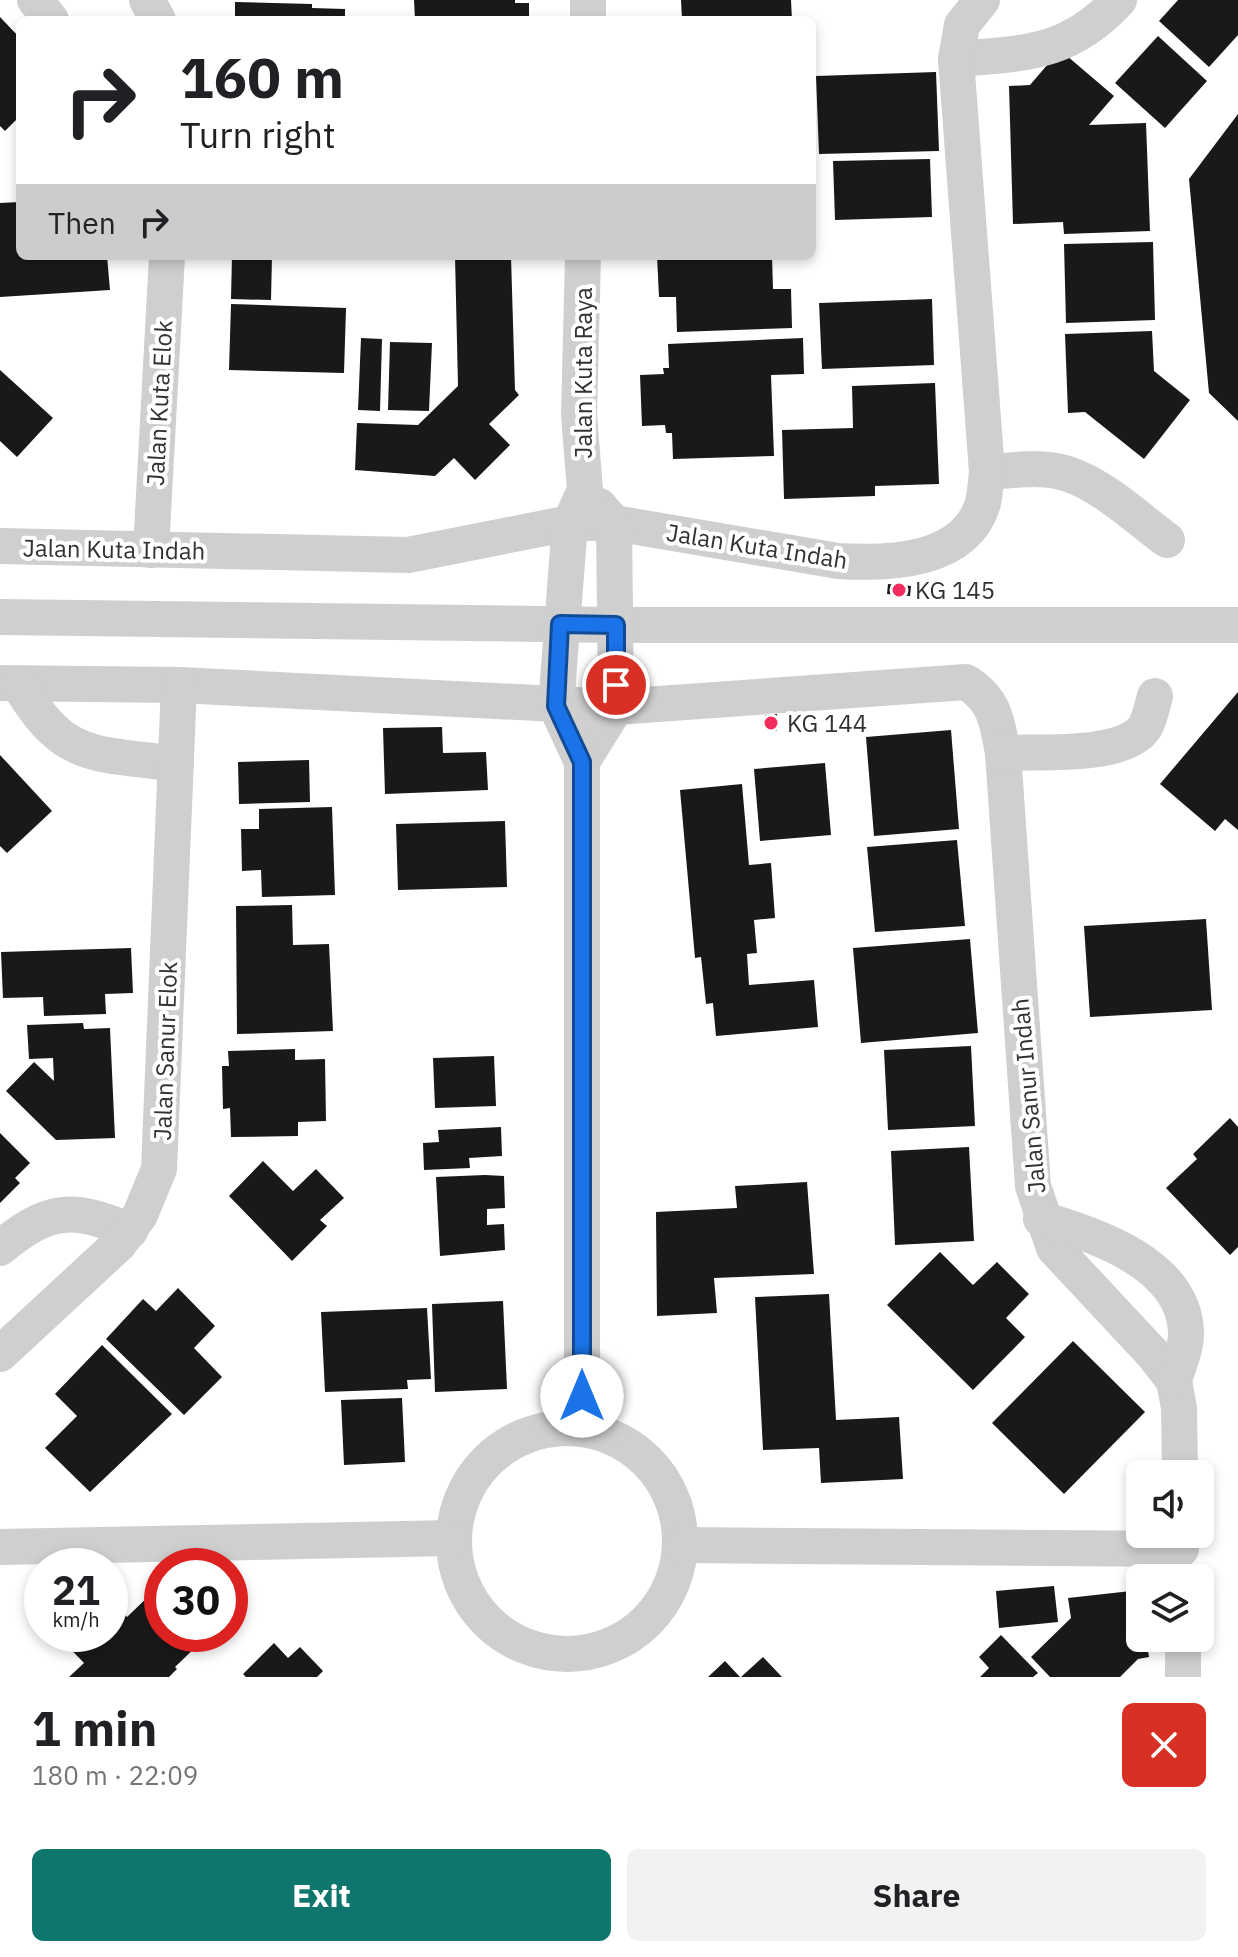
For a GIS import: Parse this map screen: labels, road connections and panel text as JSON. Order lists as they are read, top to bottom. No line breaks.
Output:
{"streets":{"street":["Jalan Kuta Raya","Jalan Kuta Elok","Jalan Kuta Indah","Jalan Sanur Elok","Jalan Sanur Indah"]},"crossings":[["Jalan Kuta Raya","Jalan Kuta Indah"],["Jalan Kuta Elok","Jalan Kuta Indah"]],"places":["KG 145","KG 144"],"page":{"turn":["160 m","Turn right"],"then":"Then","speed":"21 km/h","limit":"30","heading":["1 min","180 m · 22:09"],"buttons":["Exit","Share"]}}
